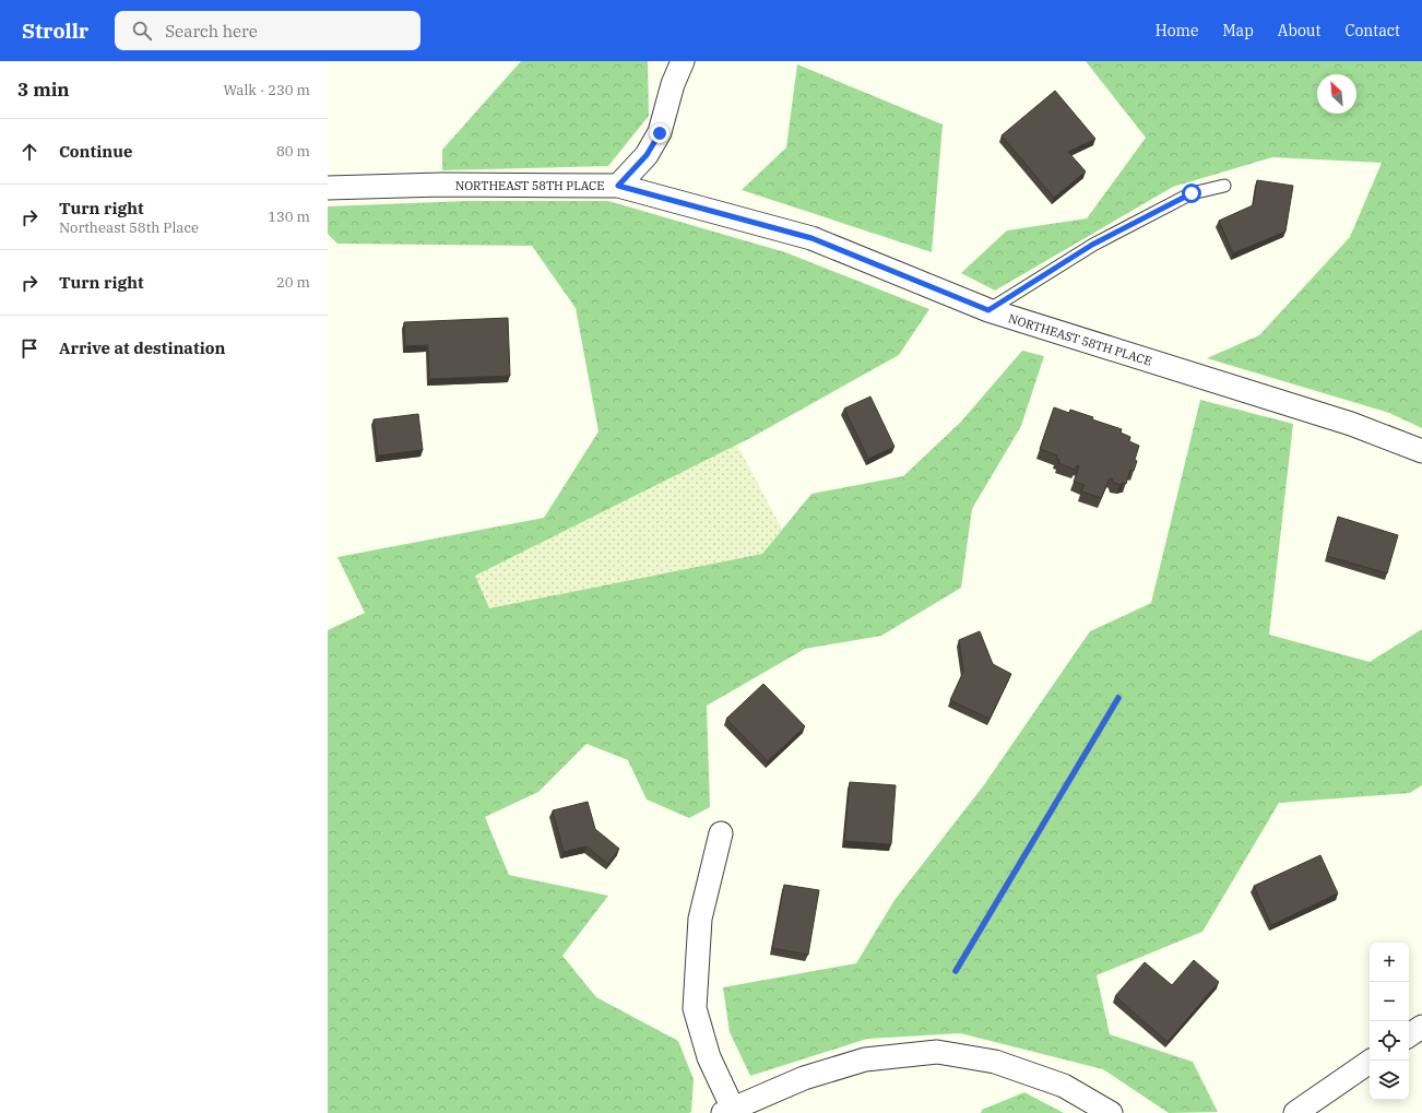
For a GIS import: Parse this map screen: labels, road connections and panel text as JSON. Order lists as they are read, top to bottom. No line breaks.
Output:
{"streets":{"street":["NORTHEAST 58TH PLACE"]},"north":"top left","page":{"header":"Strollr","search":"Search here","nav":["Home","Map","About","Contact"],"heading":["3 min","Walk · 230 m"],"list":[["Continue","80 m"],["Turn right","Northeast 58th Place","130 m"],["Turn right","20 m"],"Arrive at destination"],"map_buttons":["+","−"]}}
